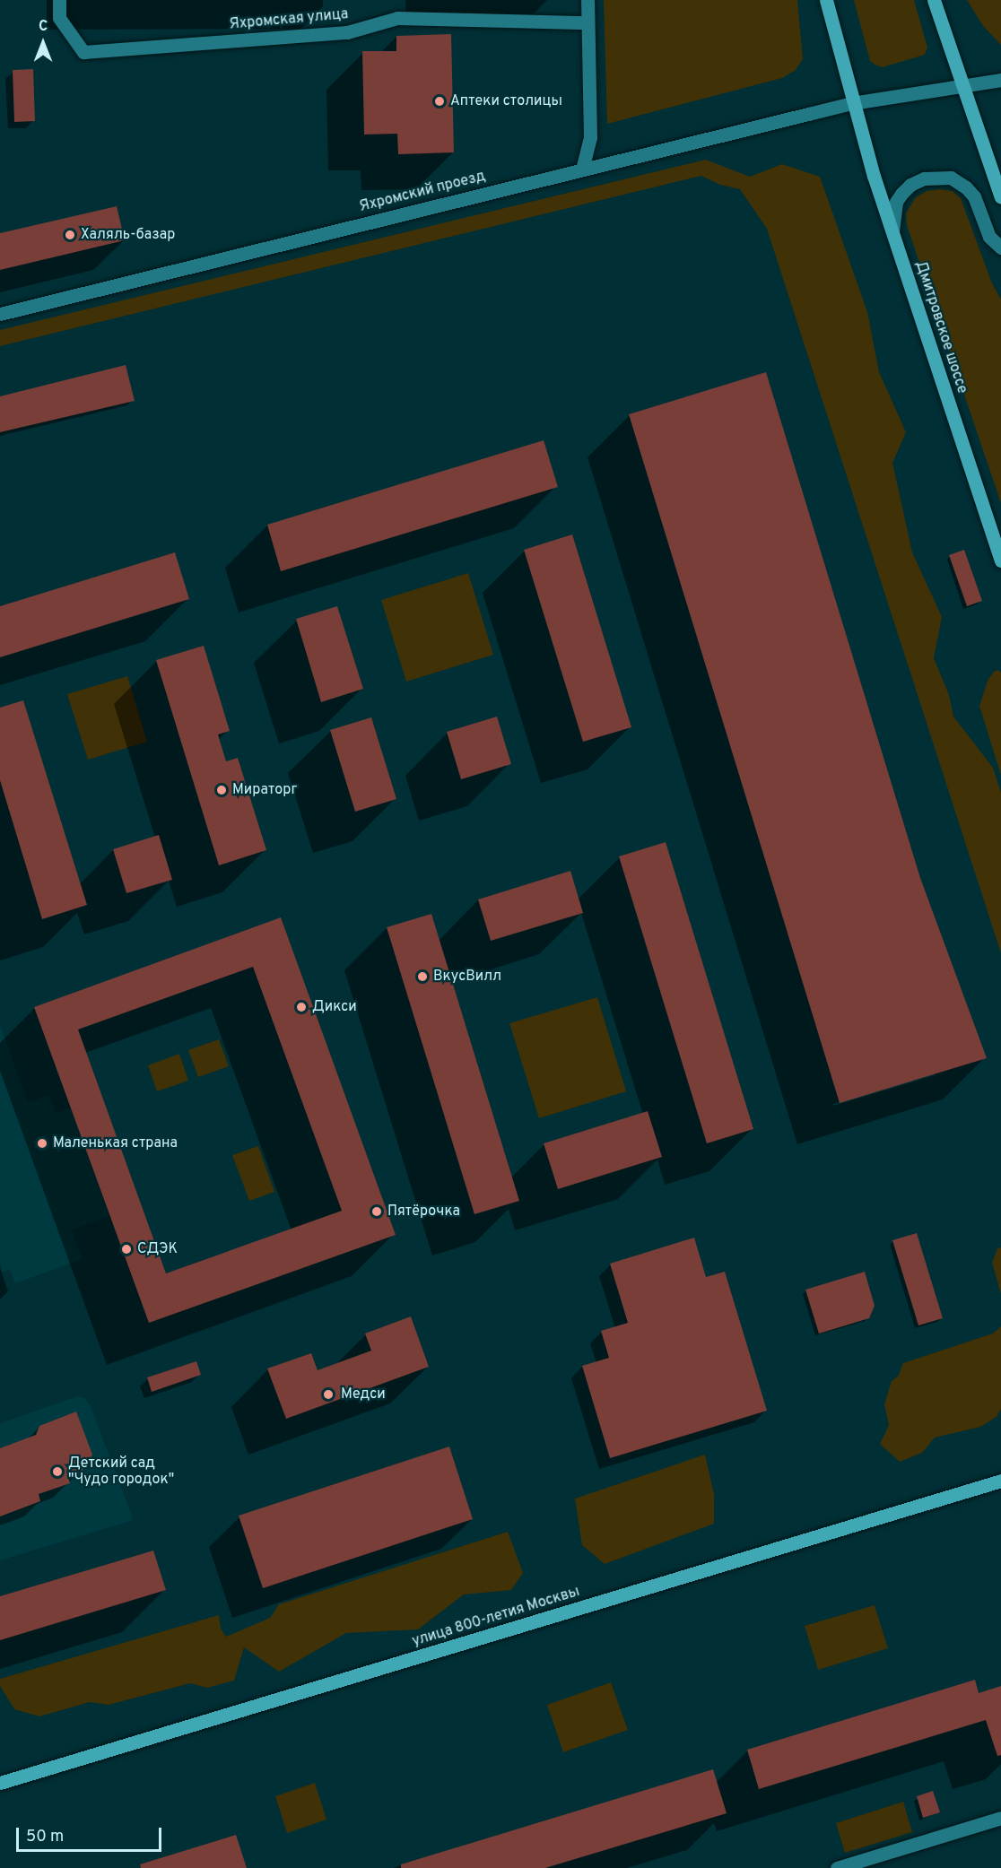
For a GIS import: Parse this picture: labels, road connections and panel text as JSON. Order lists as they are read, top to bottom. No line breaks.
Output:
{"streets":{"main road":["Дмитровское шоссе","улица 800-летия Москвы"],"street":["Яхромская улица","Яхромский проезд"]},"crossings":[["Яхромский проезд","Дмитровское шоссе"]],"places":["Аптеки столицы","Халяль-базар","Мираторг","ВкусВилл","Дикси","Маленькая страна","Пятёрочка","СДЭК","Медси","Детский сад \"Чудо городок\""],"scale_bar":"50 m","north":"top"}
